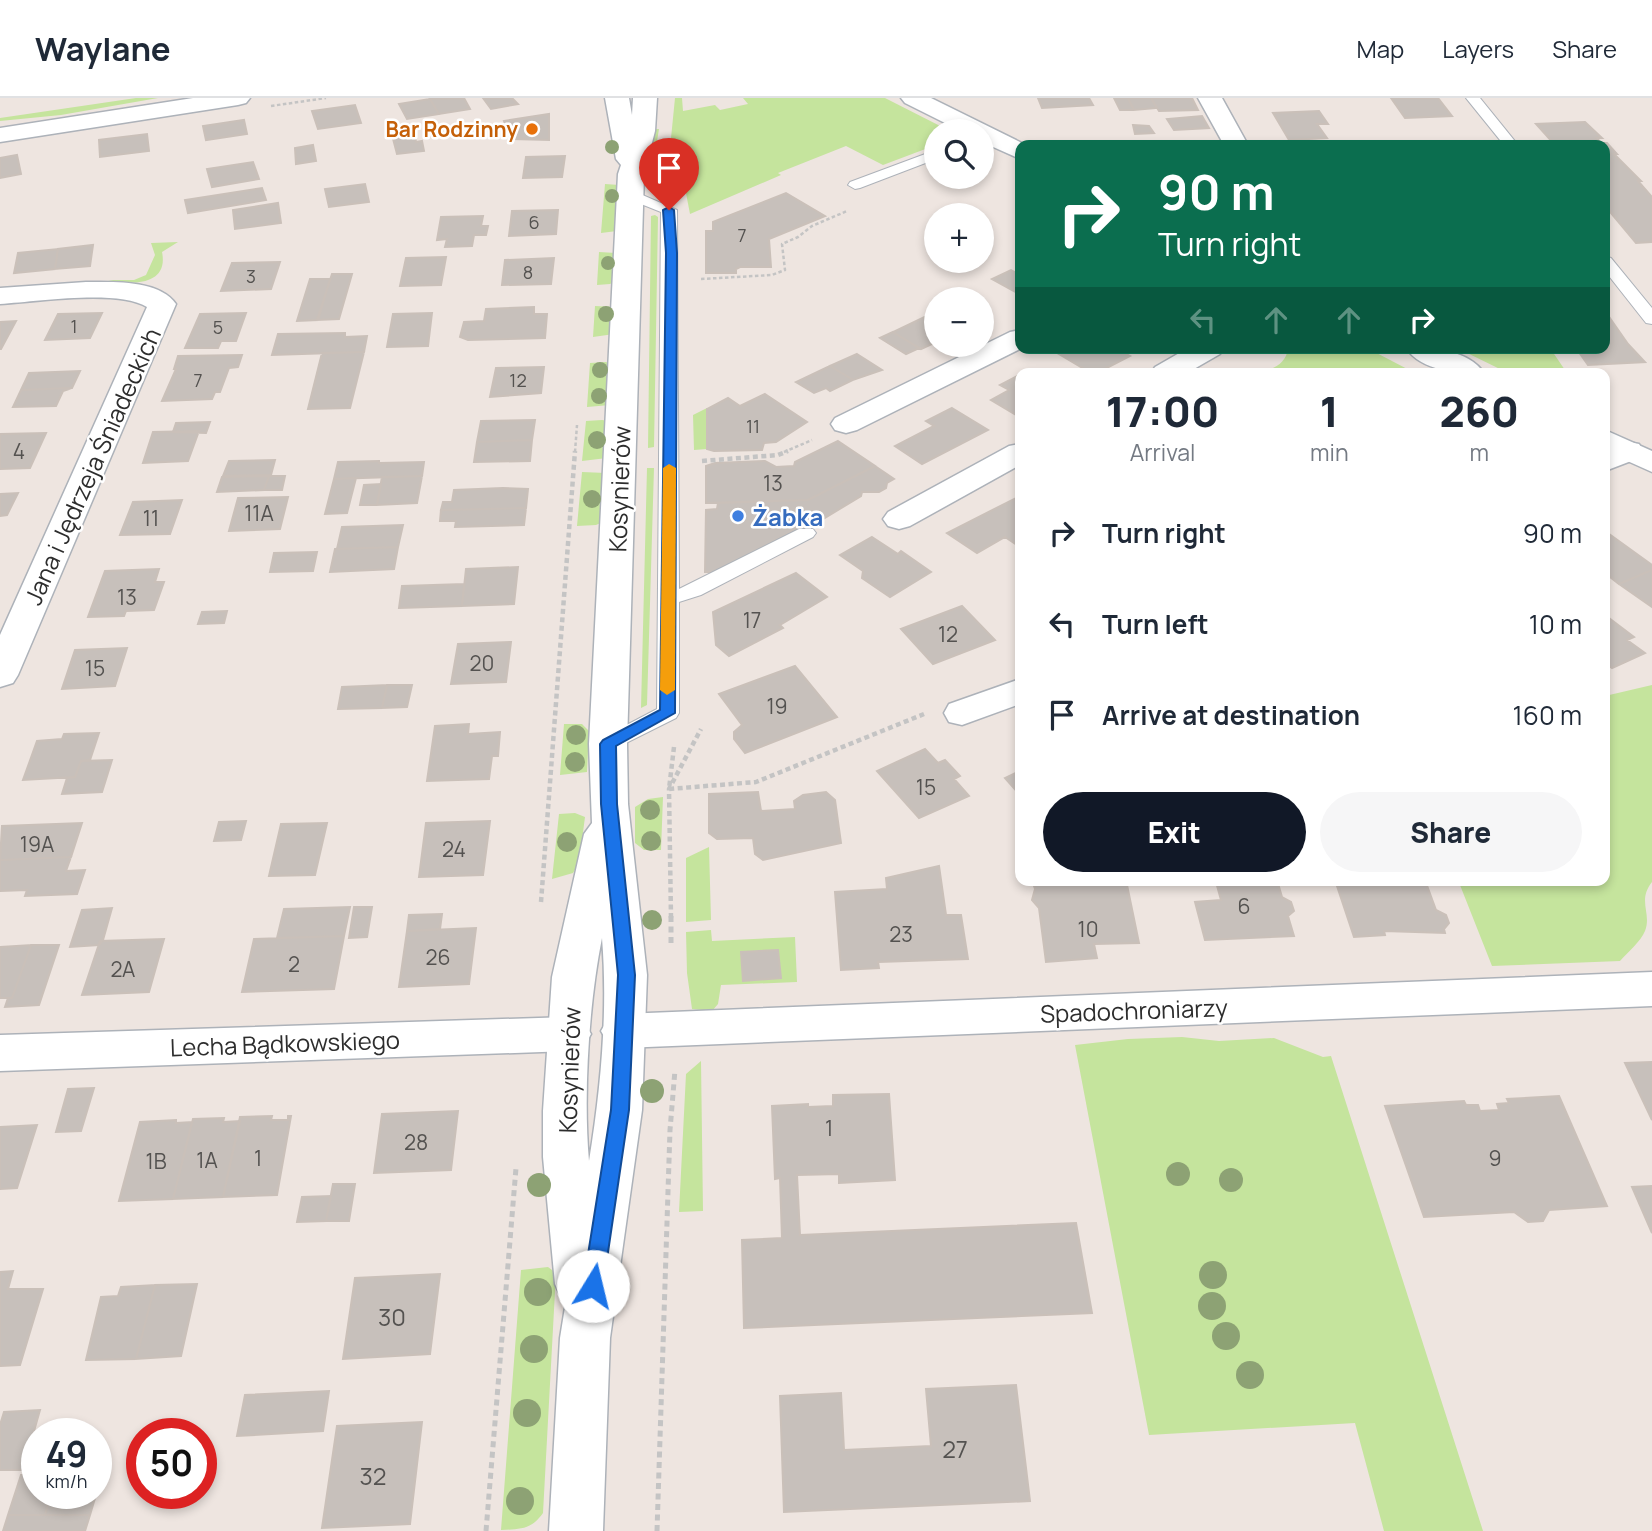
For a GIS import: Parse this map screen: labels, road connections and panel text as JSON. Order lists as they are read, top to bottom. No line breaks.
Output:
{"streets":{"street":["Jana i Jędrzeja Śniadeckich","Kosynierów","Spadochroniarzy","Lecha Bądkowskiego"]},"crossings":[["Kosynierów","Spadochroniarzy"],["Kosynierów","Lecha Bądkowskiego"],["Spadochroniarzy","Lecha Bądkowskiego"]],"places":["Bar Rodzinny","Żabka"],"house_numbers":["6","7","8","3","1","5","7","12","11","4","13","11A","11","13","17","12","20","15","19","15","19A","24","6","10","23","26","2","2A","1","28","1","9","1A","1B","30","27","32"],"page":{"header":"Waylane","nav":["Map","Layers","Share"],"map_buttons":["+","−"],"turn":["90 m","Turn right"],"eta":["17:00","Arrival","1","min","260","m"],"list":[{"name":"Turn right","value":"90 m"},{"name":"Turn left","value":"10 m"},{"name":"Arrive at destination","value":"160 m"}],"buttons":["Exit","Share"],"speed":"49 km/h","limit":"50"}}
